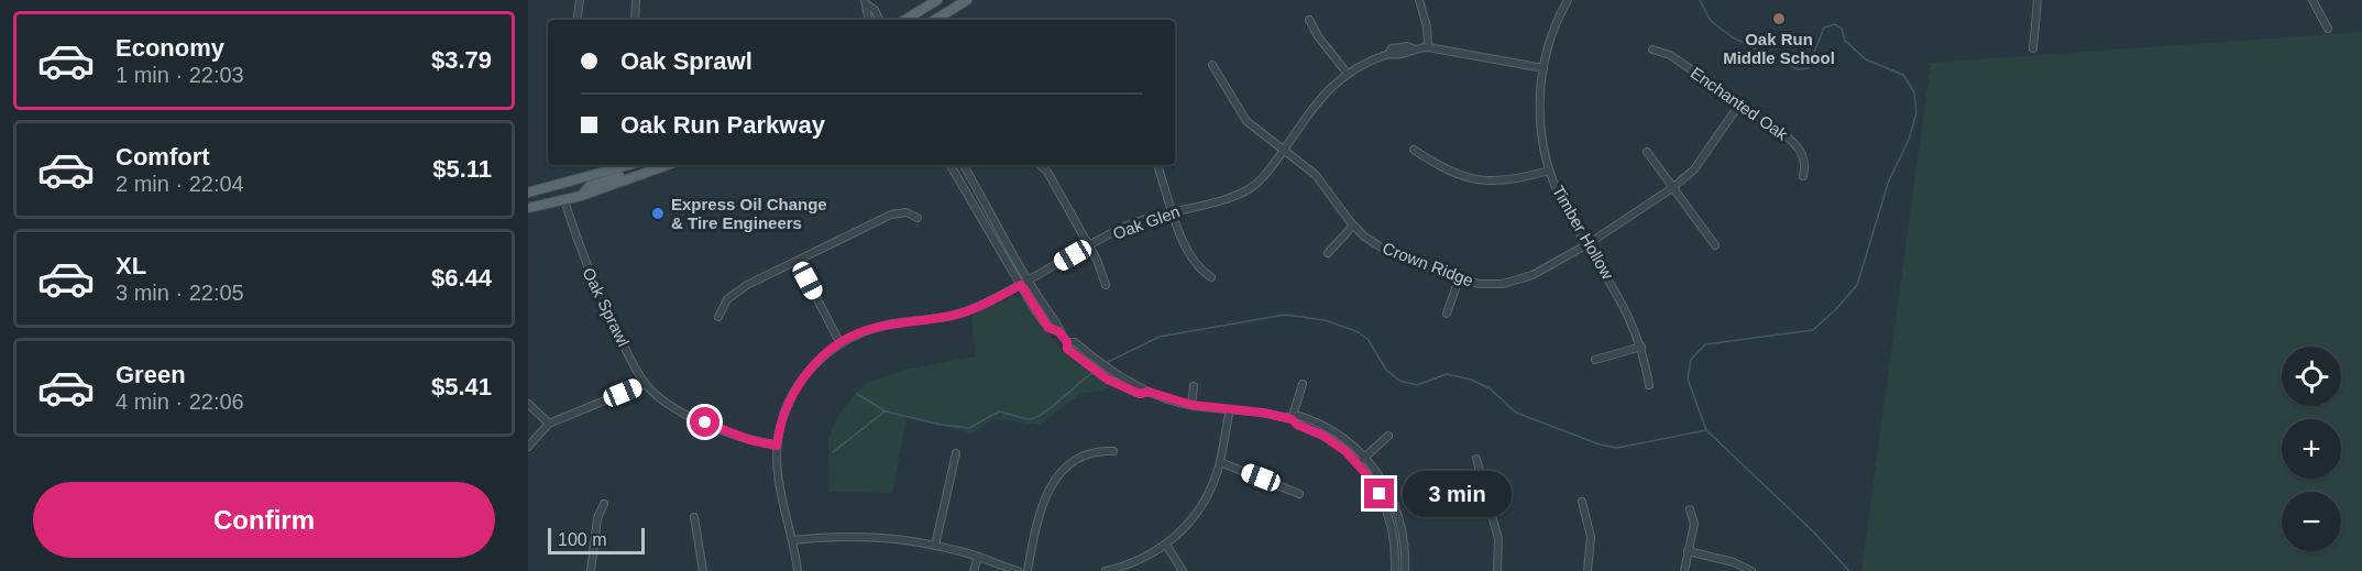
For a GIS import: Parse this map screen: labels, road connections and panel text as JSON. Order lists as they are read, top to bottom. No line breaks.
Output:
{"streets":{"street":["Enchanted Oak","Oak Glen","Timber Hollow","Crown Ridge","Oak Sprawl"]},"crossings":[["Enchanted Oak","Crown Ridge"],["Oak Glen","Timber Hollow"],["Oak Glen","Crown Ridge"],["Oak Glen","Oak Sprawl"],["Timber Hollow","Crown Ridge"]],"places":["Oak Run Middle School","Express Oil Change & Tire Engineers"],"scale_bar":"100 m","page":{"list":[{"name":"Economy","note":"1 min · 22:03","value":"$3.79"},{"name":"Comfort","note":"2 min · 22:04","value":"$5.11"},{"name":"XL","note":"3 min · 22:05","value":"$6.44"},{"name":"Green","note":"4 min · 22:06","value":"$5.41"}],"banner":["Oak Sprawl","Oak Run Parkway"],"map_buttons":["+","−"],"buttons":"Confirm","bubble":"3 min","scale":"100 m"}}
